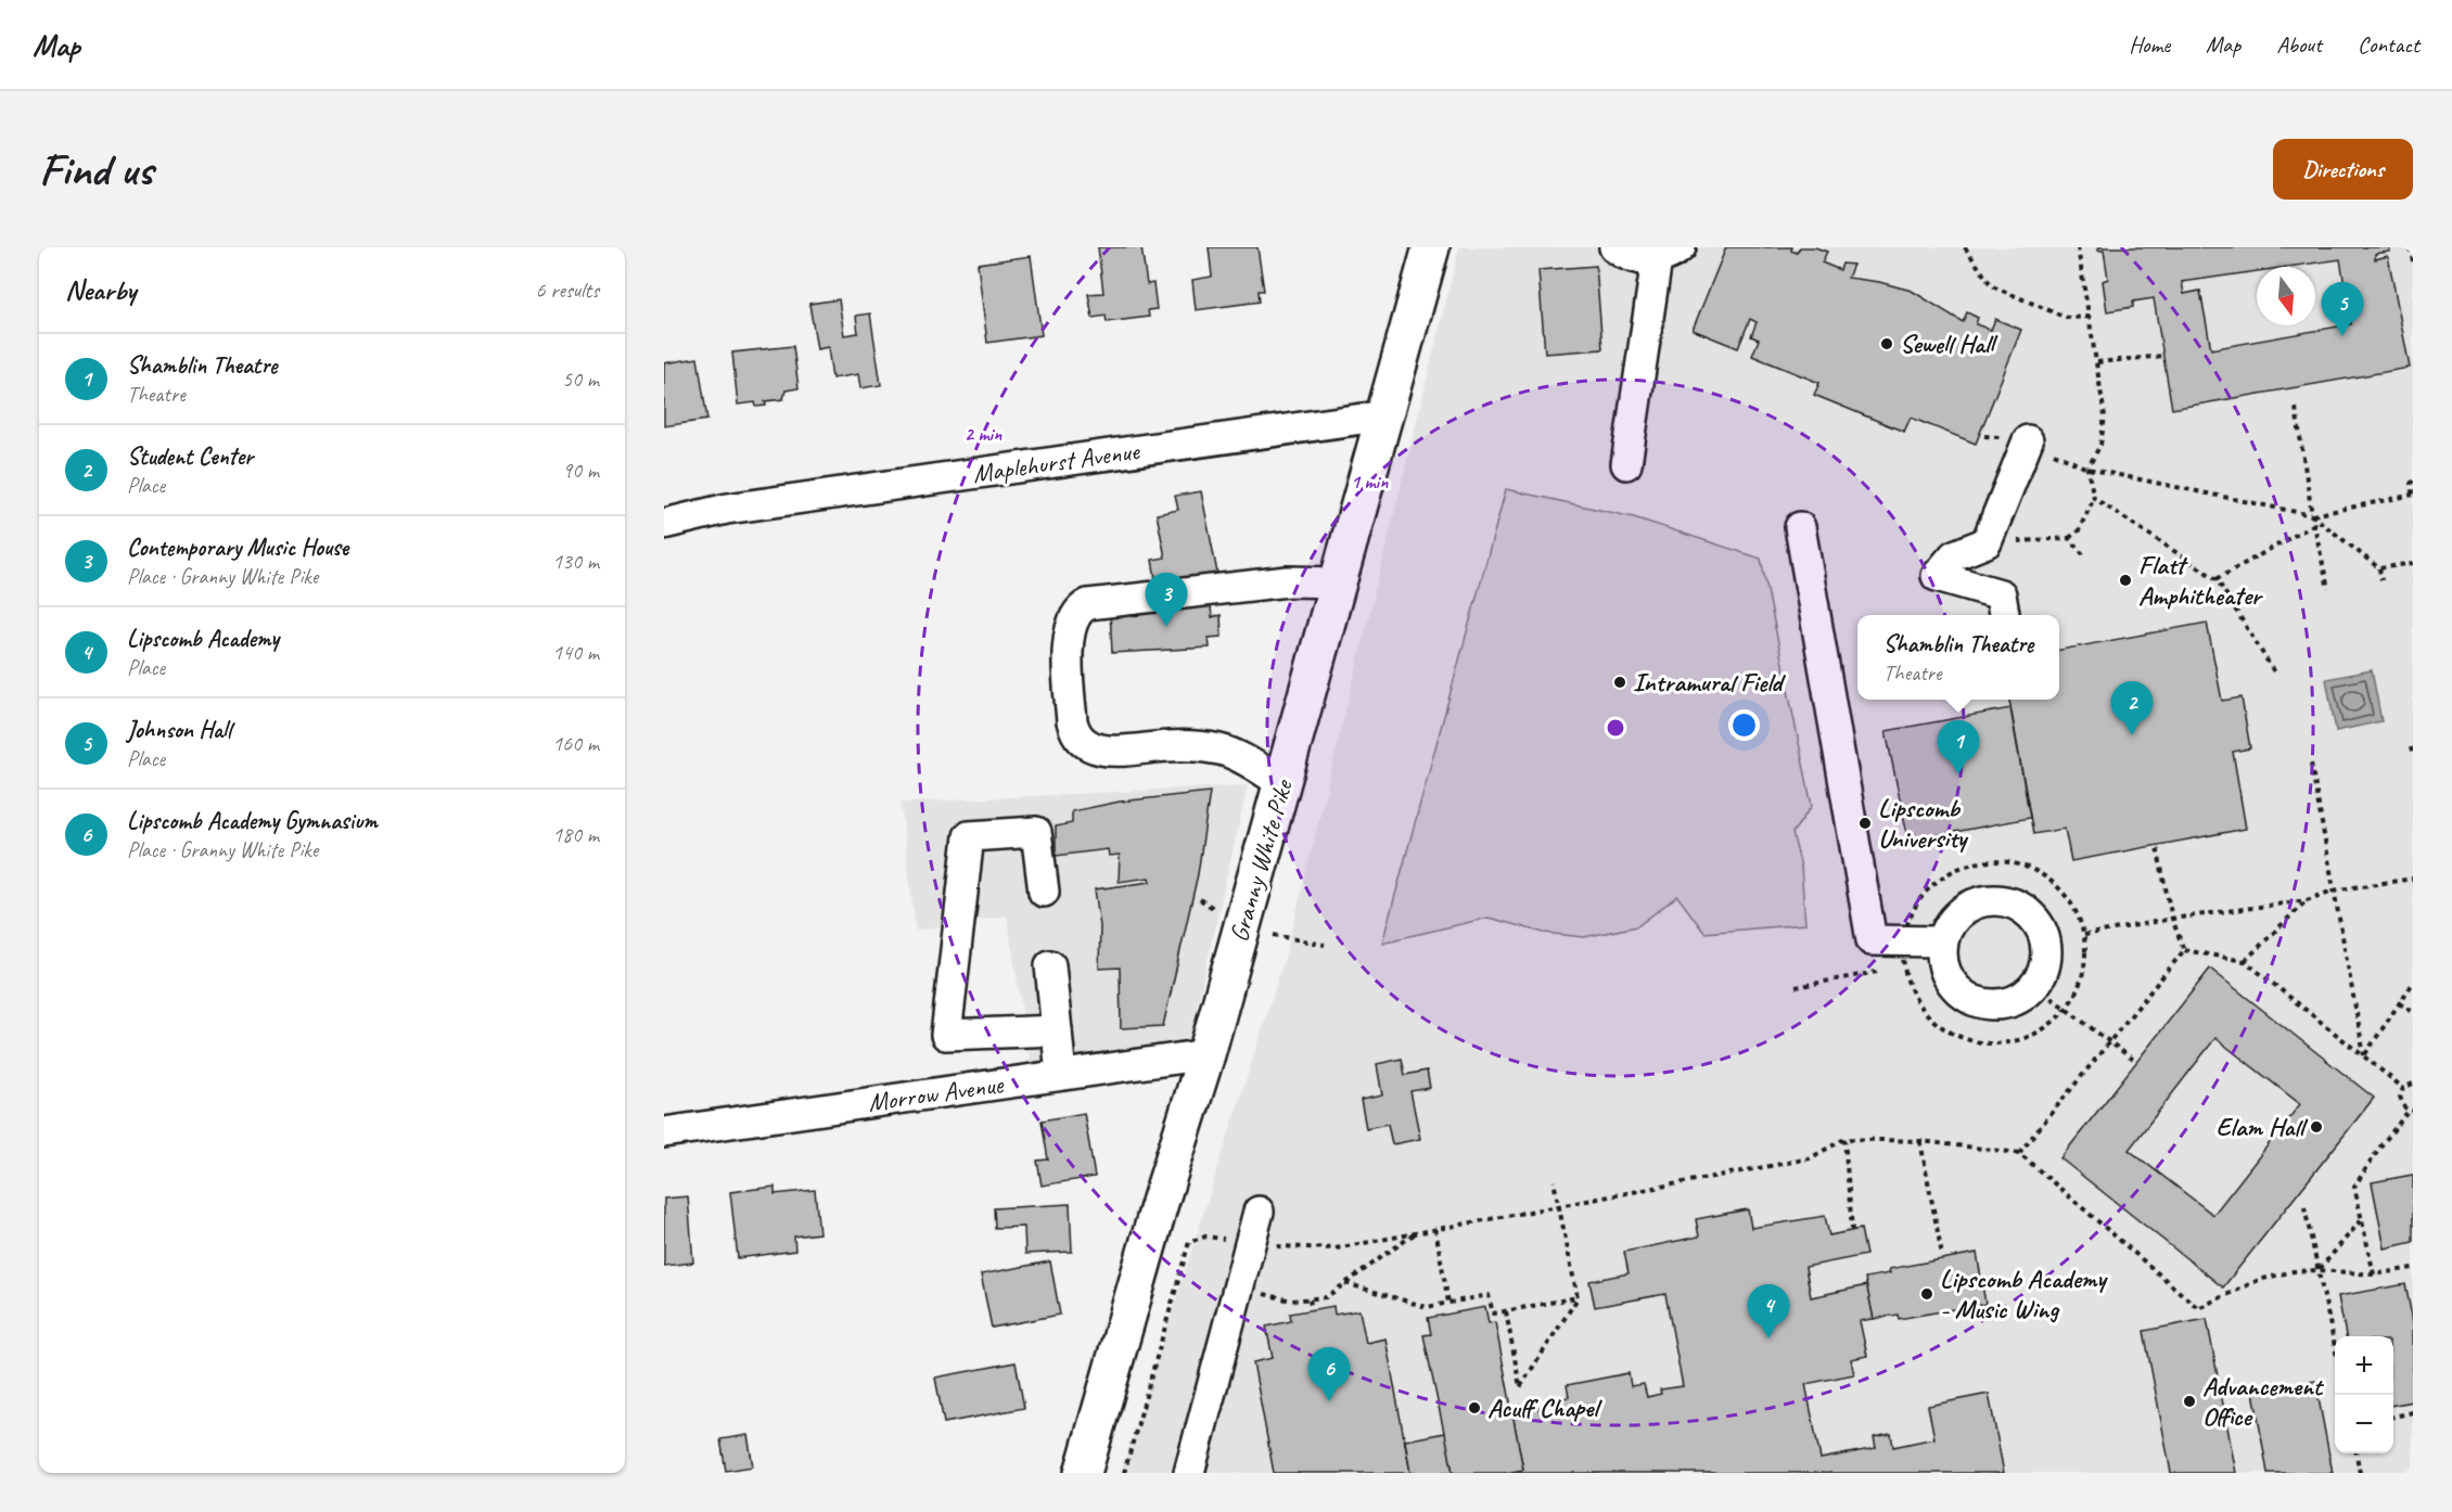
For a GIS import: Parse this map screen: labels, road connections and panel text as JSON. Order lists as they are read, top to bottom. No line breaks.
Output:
{"streets":{"main road":["Granny White Pike"],"street":["Maplehurst Avenue","Morrow Avenue"]},"crossings":[["Maplehurst Avenue","Granny White Pike"],["Granny White Pike","Morrow Avenue"]],"places":["Sewell Hall","Flatt Amphitheater","Intramural Field","Lipscomb University","Elam Hall","Lipscomb Academy - Music Wing","Advancement Office","Acuff Chapel"],"north":"bottom","page":{"header":"Map","nav":["Home","Map","About","Contact"],"buttons":"Directions","title":"Find us","heading":["Nearby","6 results"],"pins":["5","3","2","1","4","6"],"list":[{"mark":"1","name":"Shamblin Theatre","note":"Theatre","value":"50 m"},{"mark":"2","name":"Student Center","note":"Place","value":"90 m"},{"mark":"3","name":"Contemporary Music House","note":"Place · Granny White Pike","value":"130 m"},{"mark":"4","name":"Lipscomb Academy","note":"Place","value":"140 m"},{"mark":"5","name":"Johnson Hall","note":"Place","value":"160 m"},{"mark":"6","name":"Lipscomb Academy Gymnasium","note":"Place · Granny White Pike","value":"180 m"}],"popup":["Shamblin Theatre","Theatre"],"map_buttons":["+","−"]},"rings":["2 min","1 min"]}
